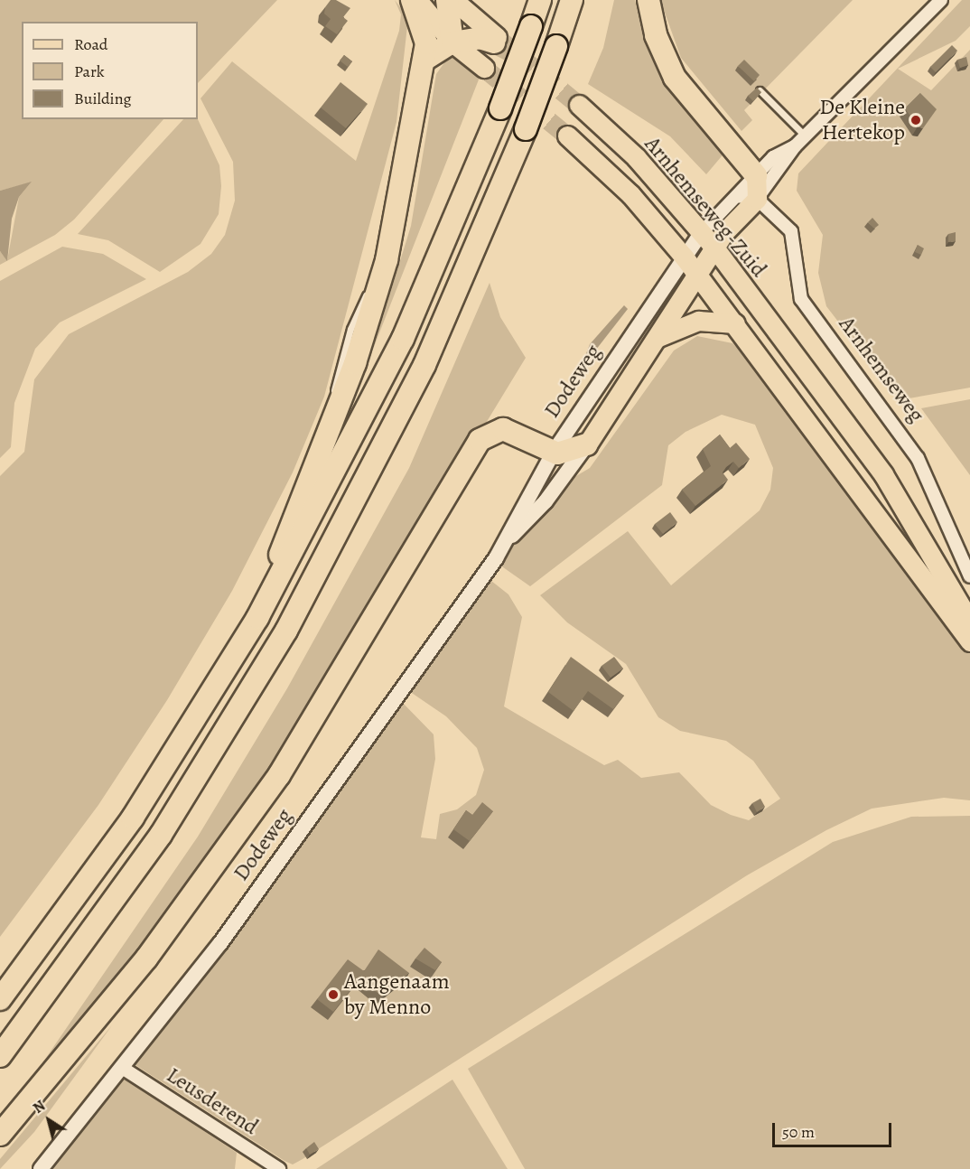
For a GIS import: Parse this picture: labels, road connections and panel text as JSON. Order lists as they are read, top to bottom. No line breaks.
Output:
{"streets":{"main road":["Arnhemseweg-Zuid","Dodeweg"],"street":["Arnhemseweg","Leusderend"]},"crossings":[["Arnhemseweg-Zuid","Dodeweg"],["Arnhemseweg","Dodeweg"],["Dodeweg","Leusderend"]],"places":["De Kleine Hertekop","Aangenaam by Menno"],"legend":["Road","Park","Building"],"scale_bar":"50 m","north":"top left"}
